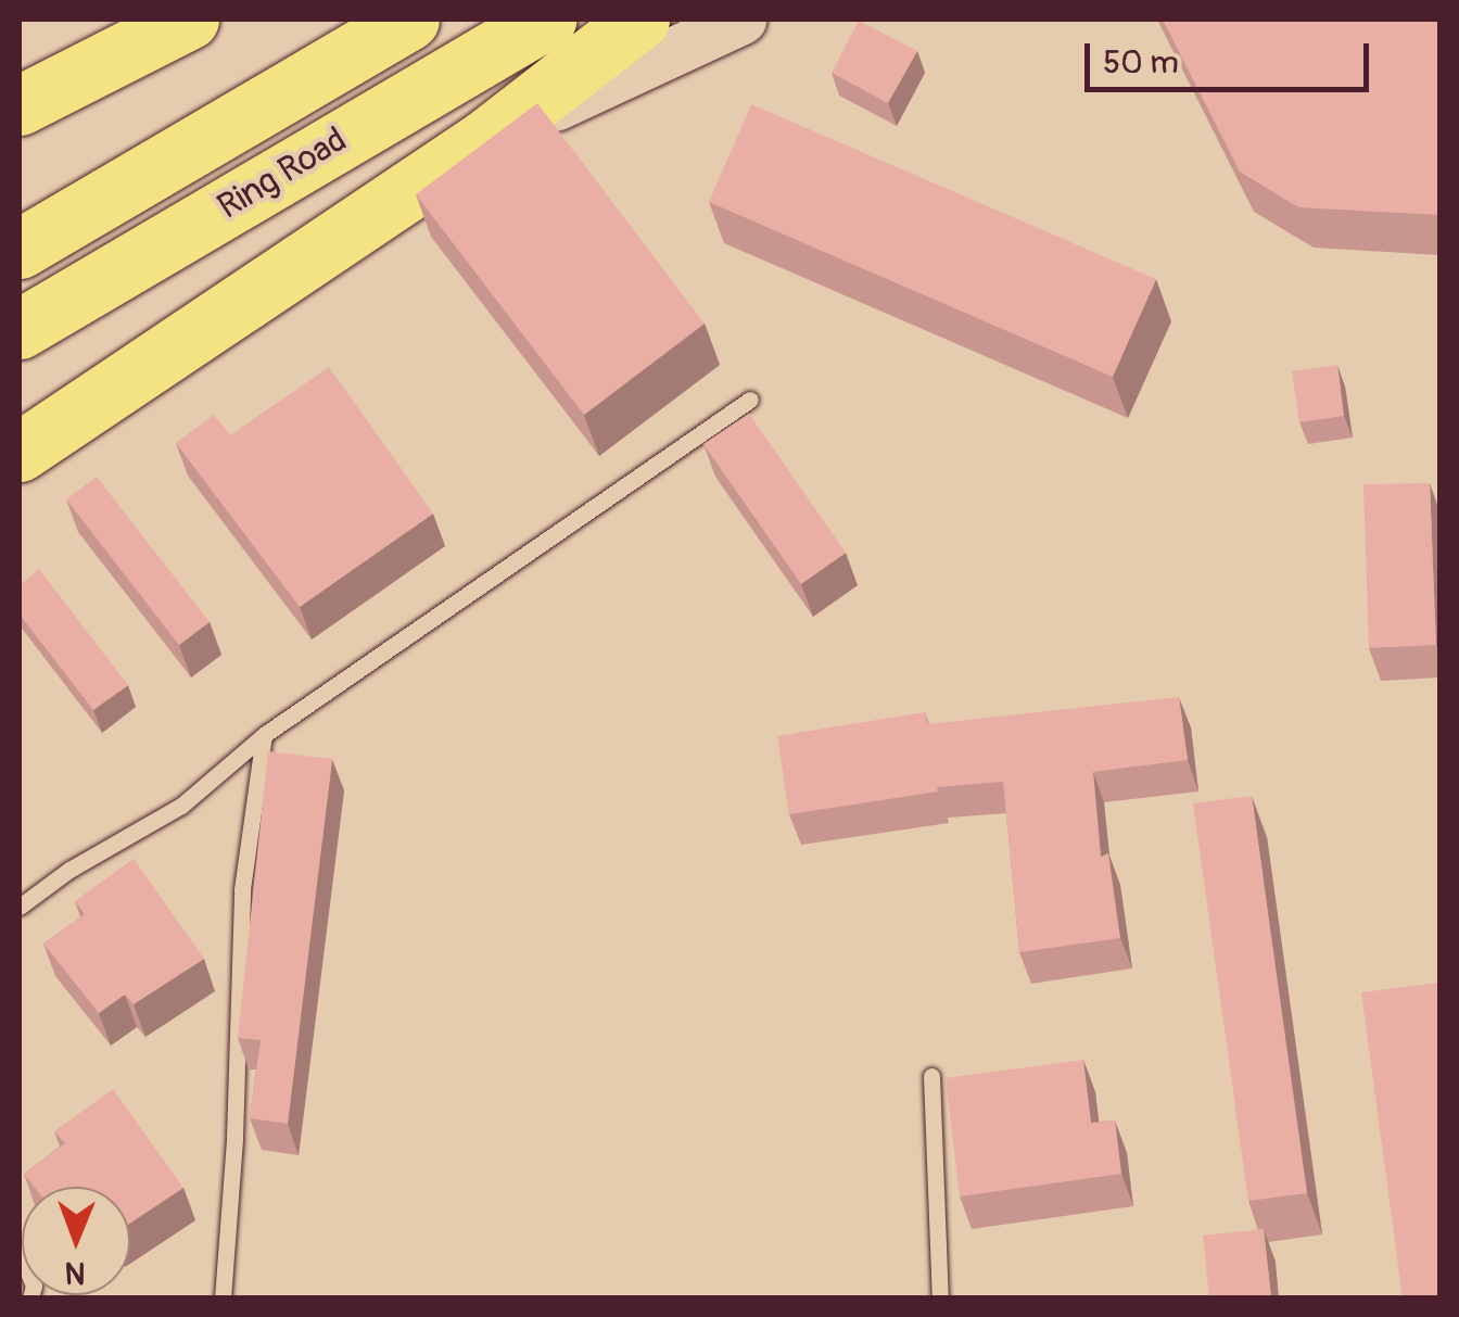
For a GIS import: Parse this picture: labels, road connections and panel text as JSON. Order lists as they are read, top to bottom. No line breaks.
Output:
{"streets":{"highway":["Ring Road"]},"scale_bar":"50 m","north":"bottom"}
